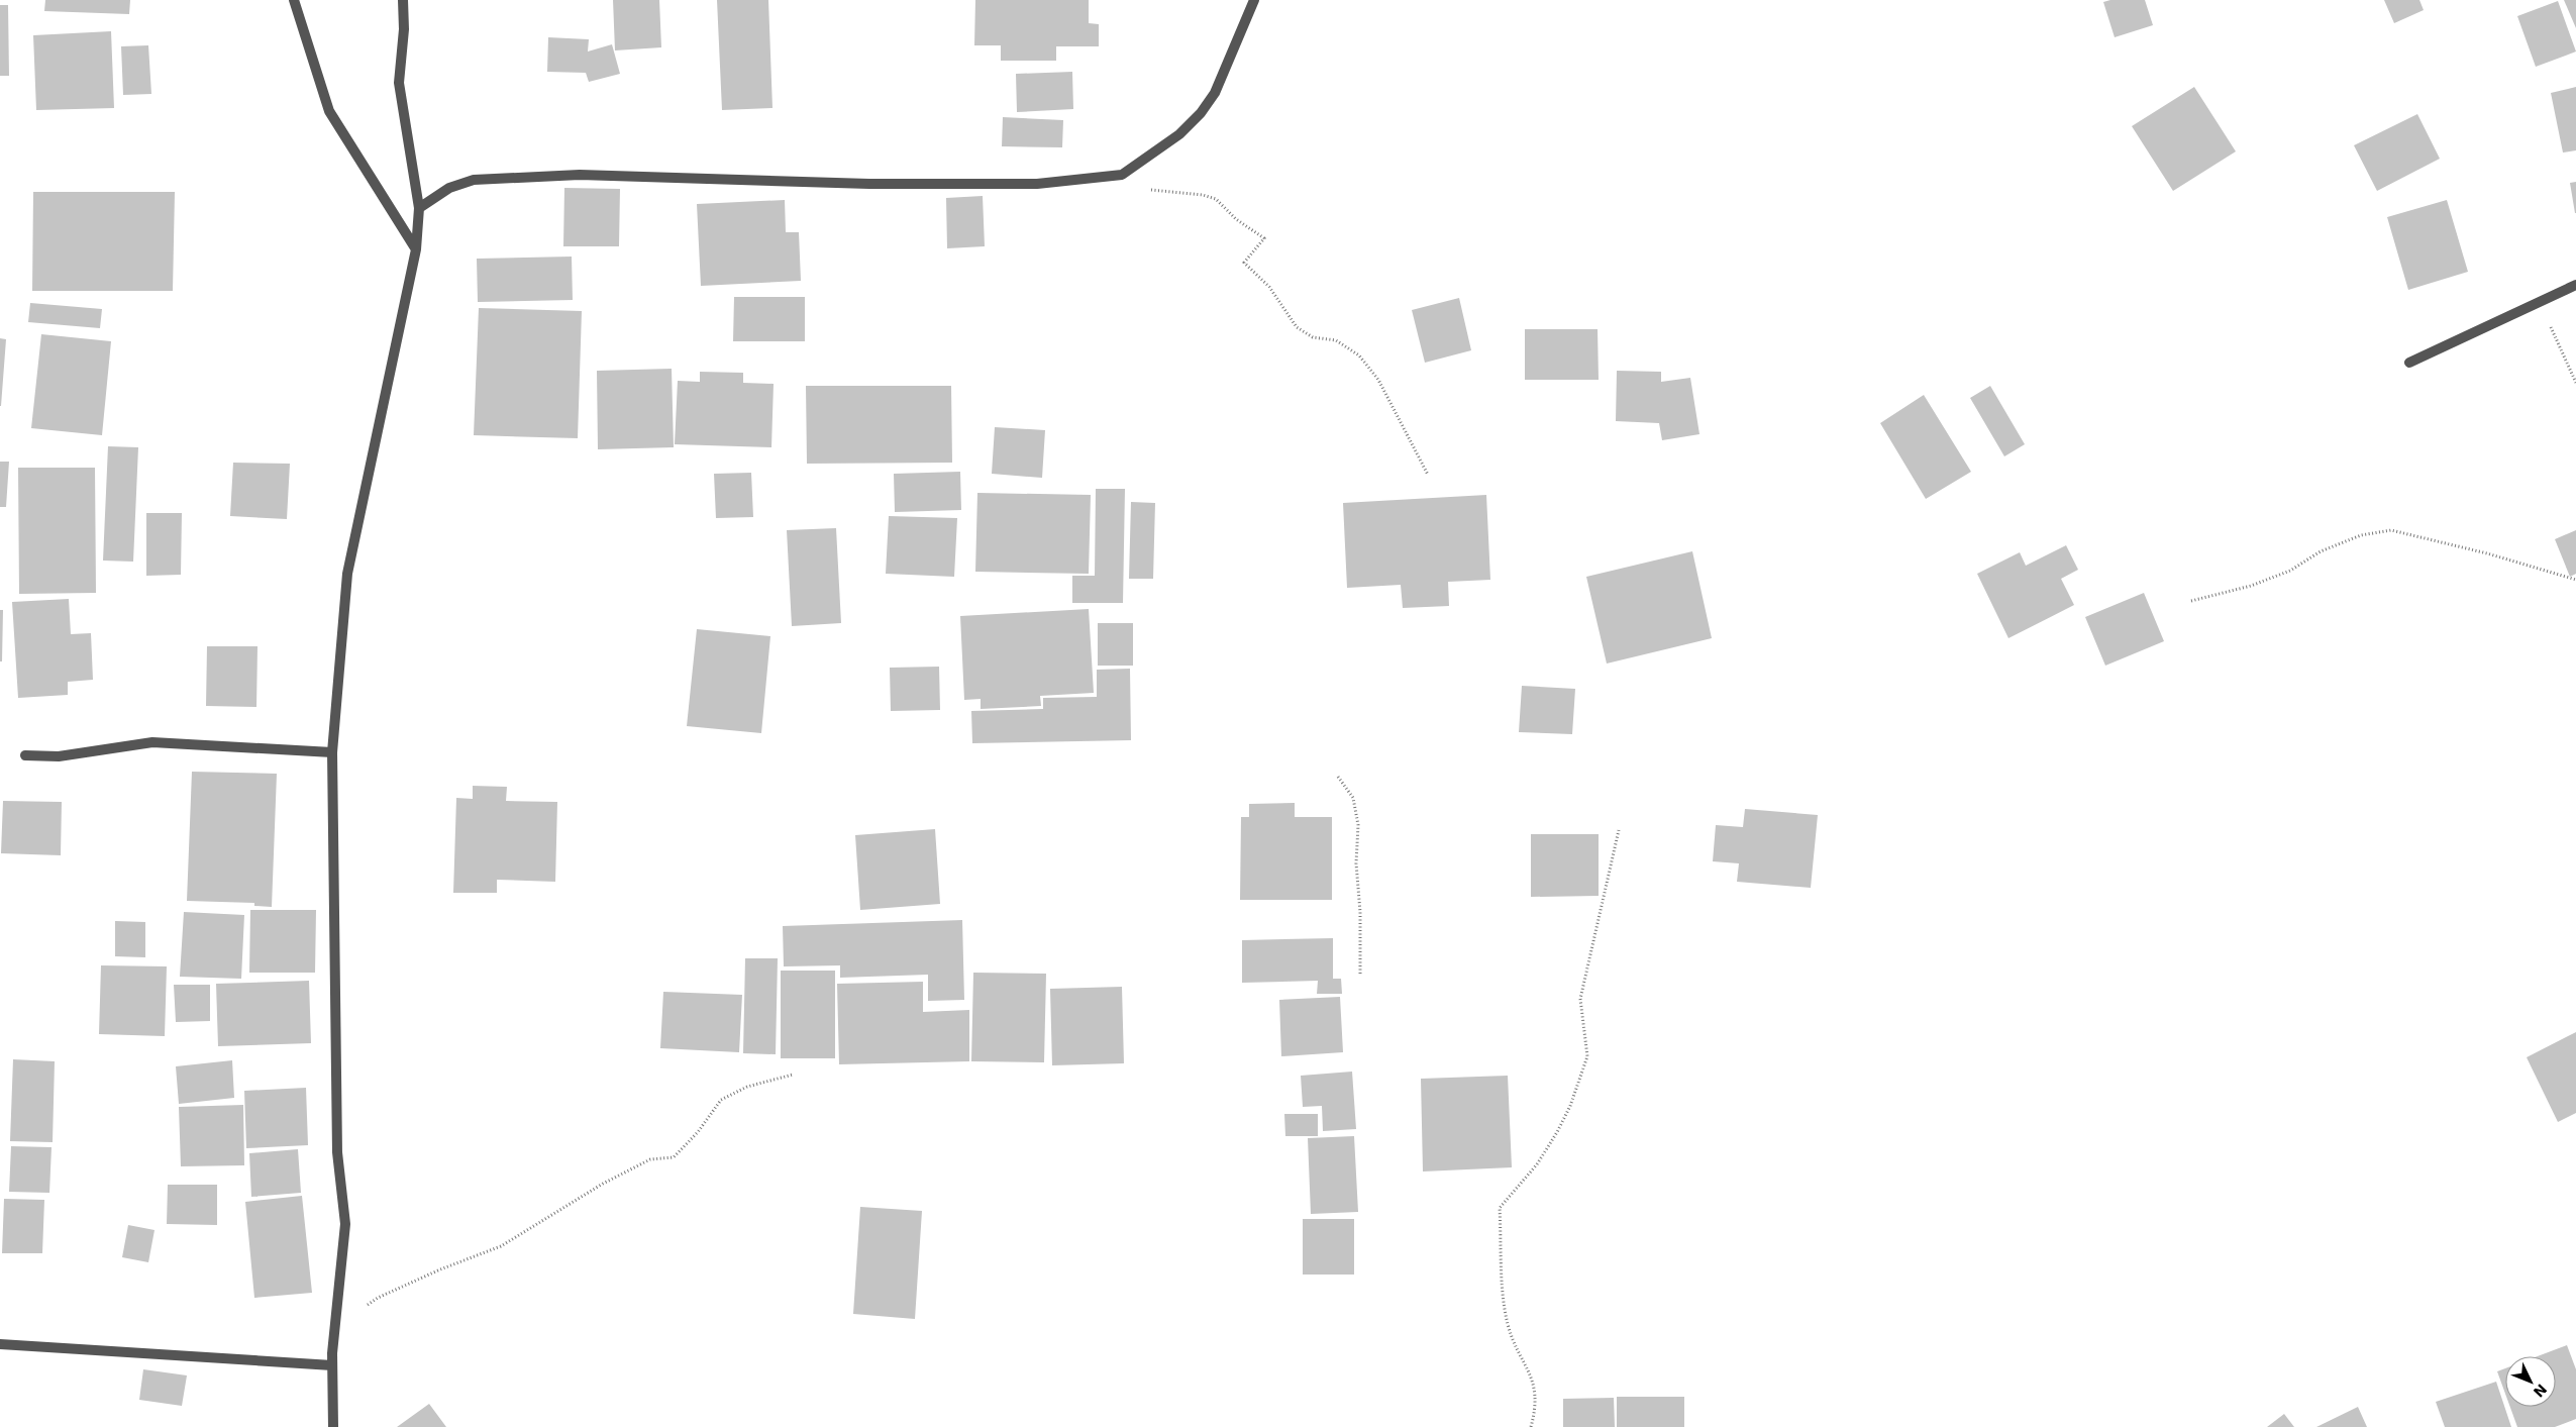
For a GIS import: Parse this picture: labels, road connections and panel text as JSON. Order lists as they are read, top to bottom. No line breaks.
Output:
{"north":"bottom right"}
